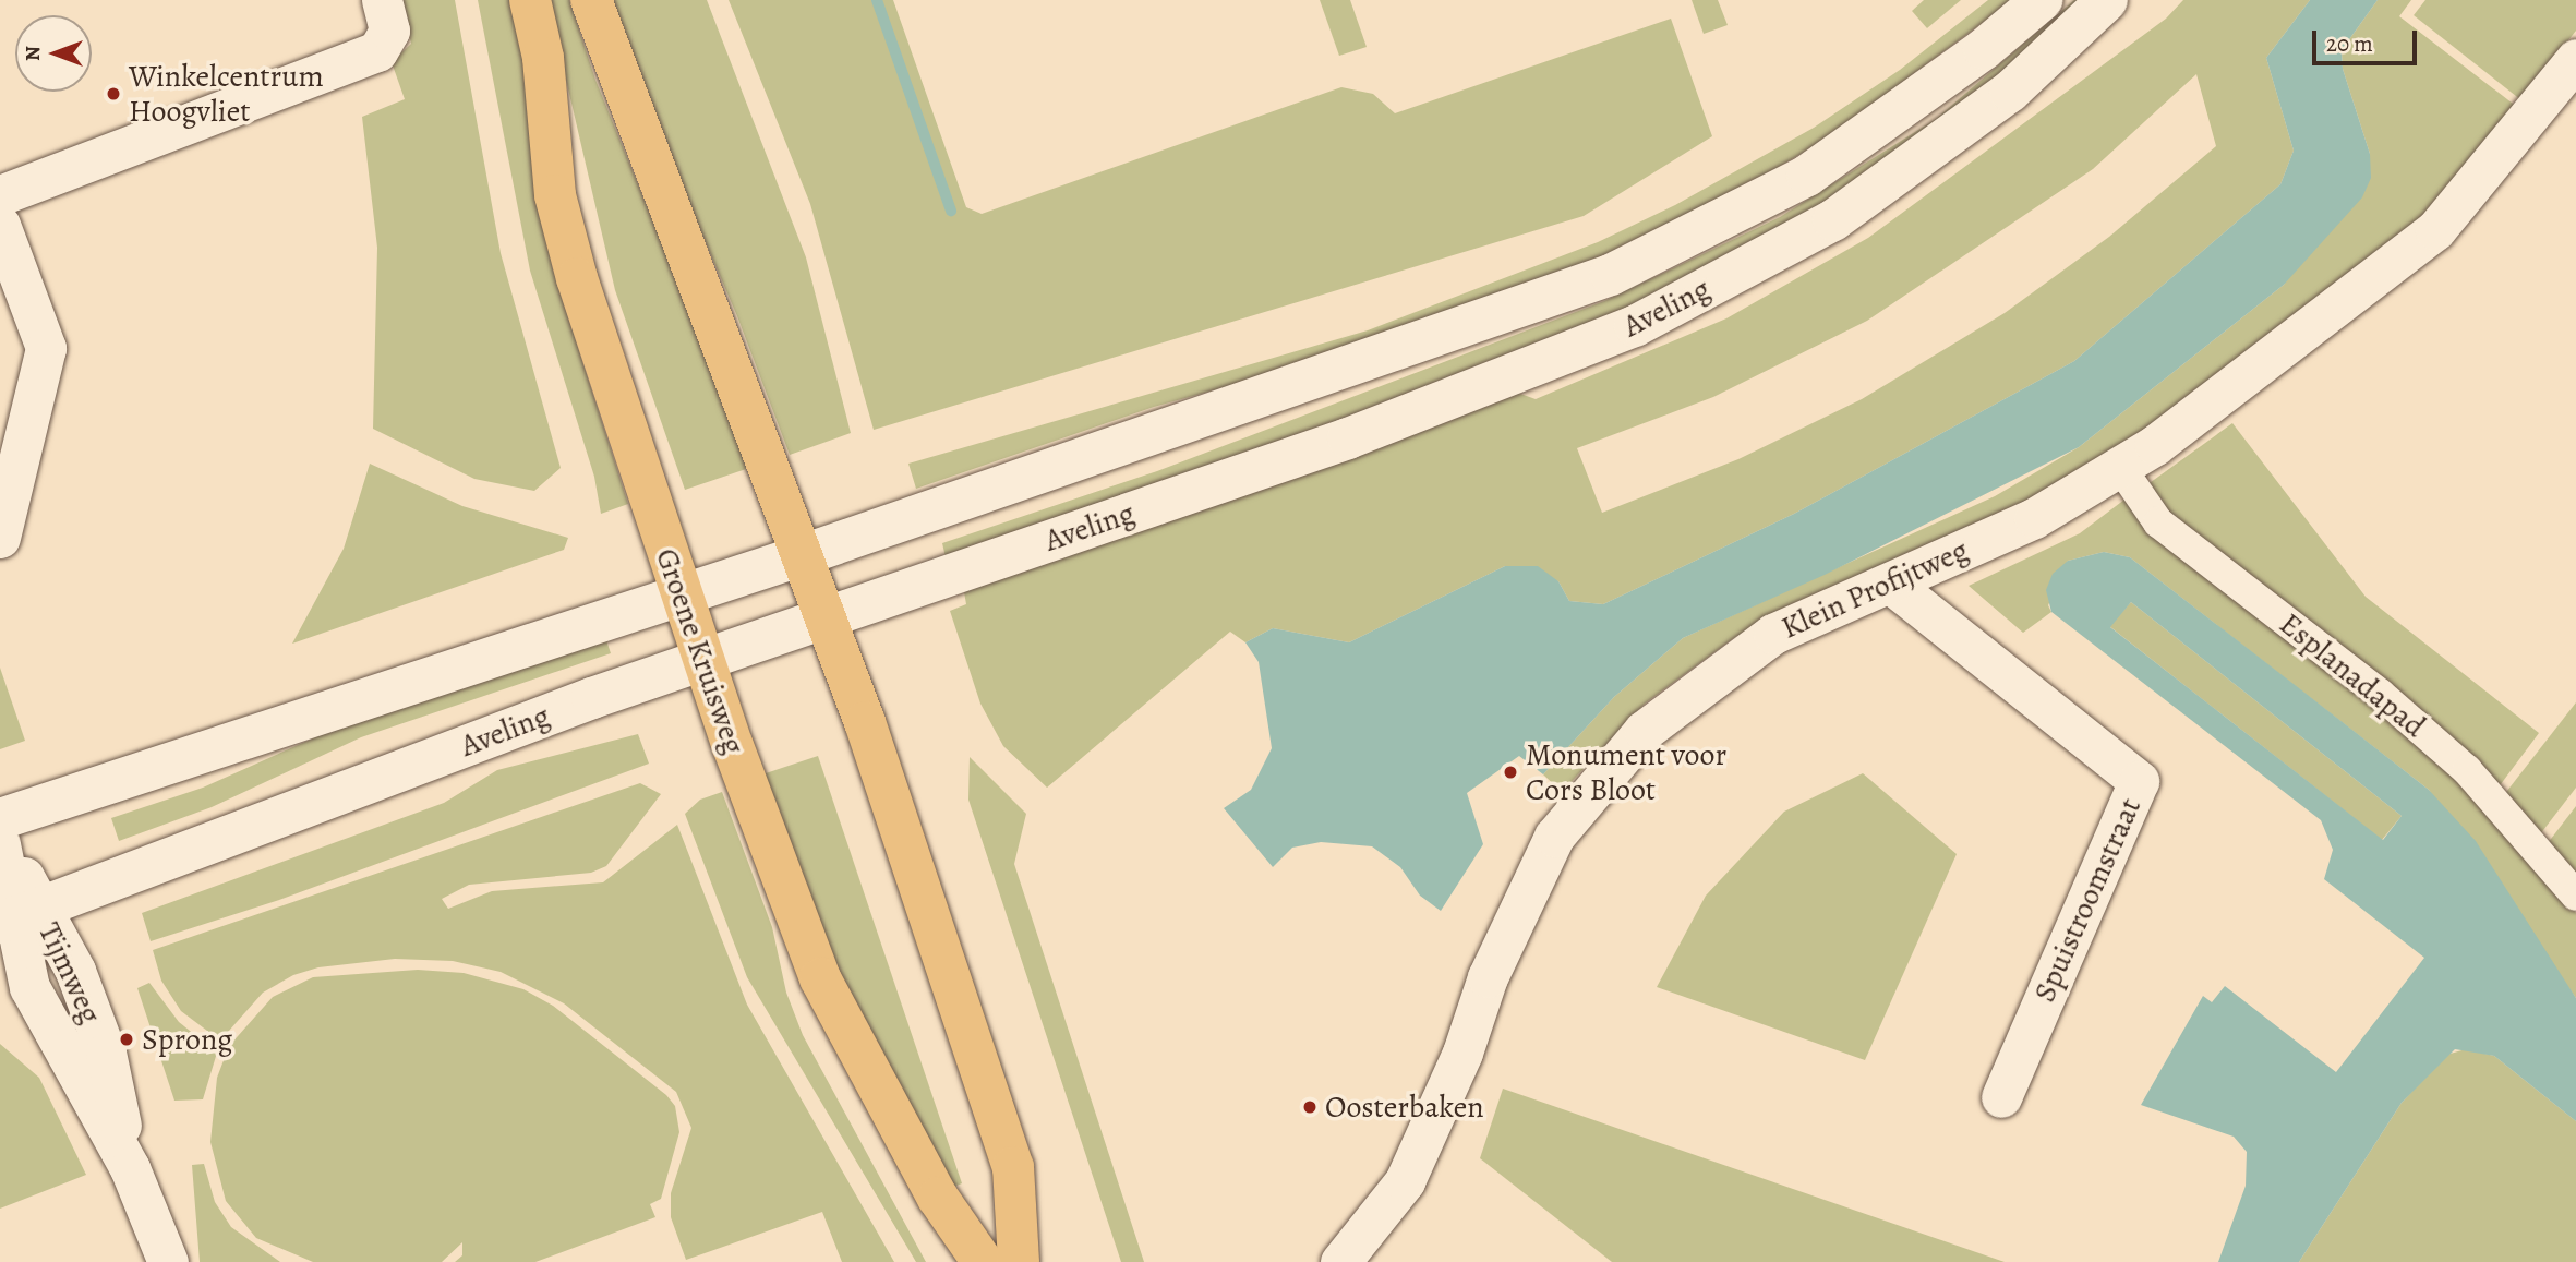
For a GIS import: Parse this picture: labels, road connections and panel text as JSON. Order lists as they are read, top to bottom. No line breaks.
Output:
{"streets":{"main road":["Aveling","Groene Kruisweg"],"street":["Klein Profijtweg","Esplanadapad","Spuistroomstraat","Tijmweg"]},"crossings":[["Aveling","Groene Kruisweg"],["Aveling","Tijmweg"],["Klein Profijtweg","Esplanadapad"],["Klein Profijtweg","Spuistroomstraat"]],"places":["Winkelcentrum Hoogvliet","Monument voor Cors Bloot","Sprong","Oosterbaken"],"scale_bar":"20 m","north":"left"}
